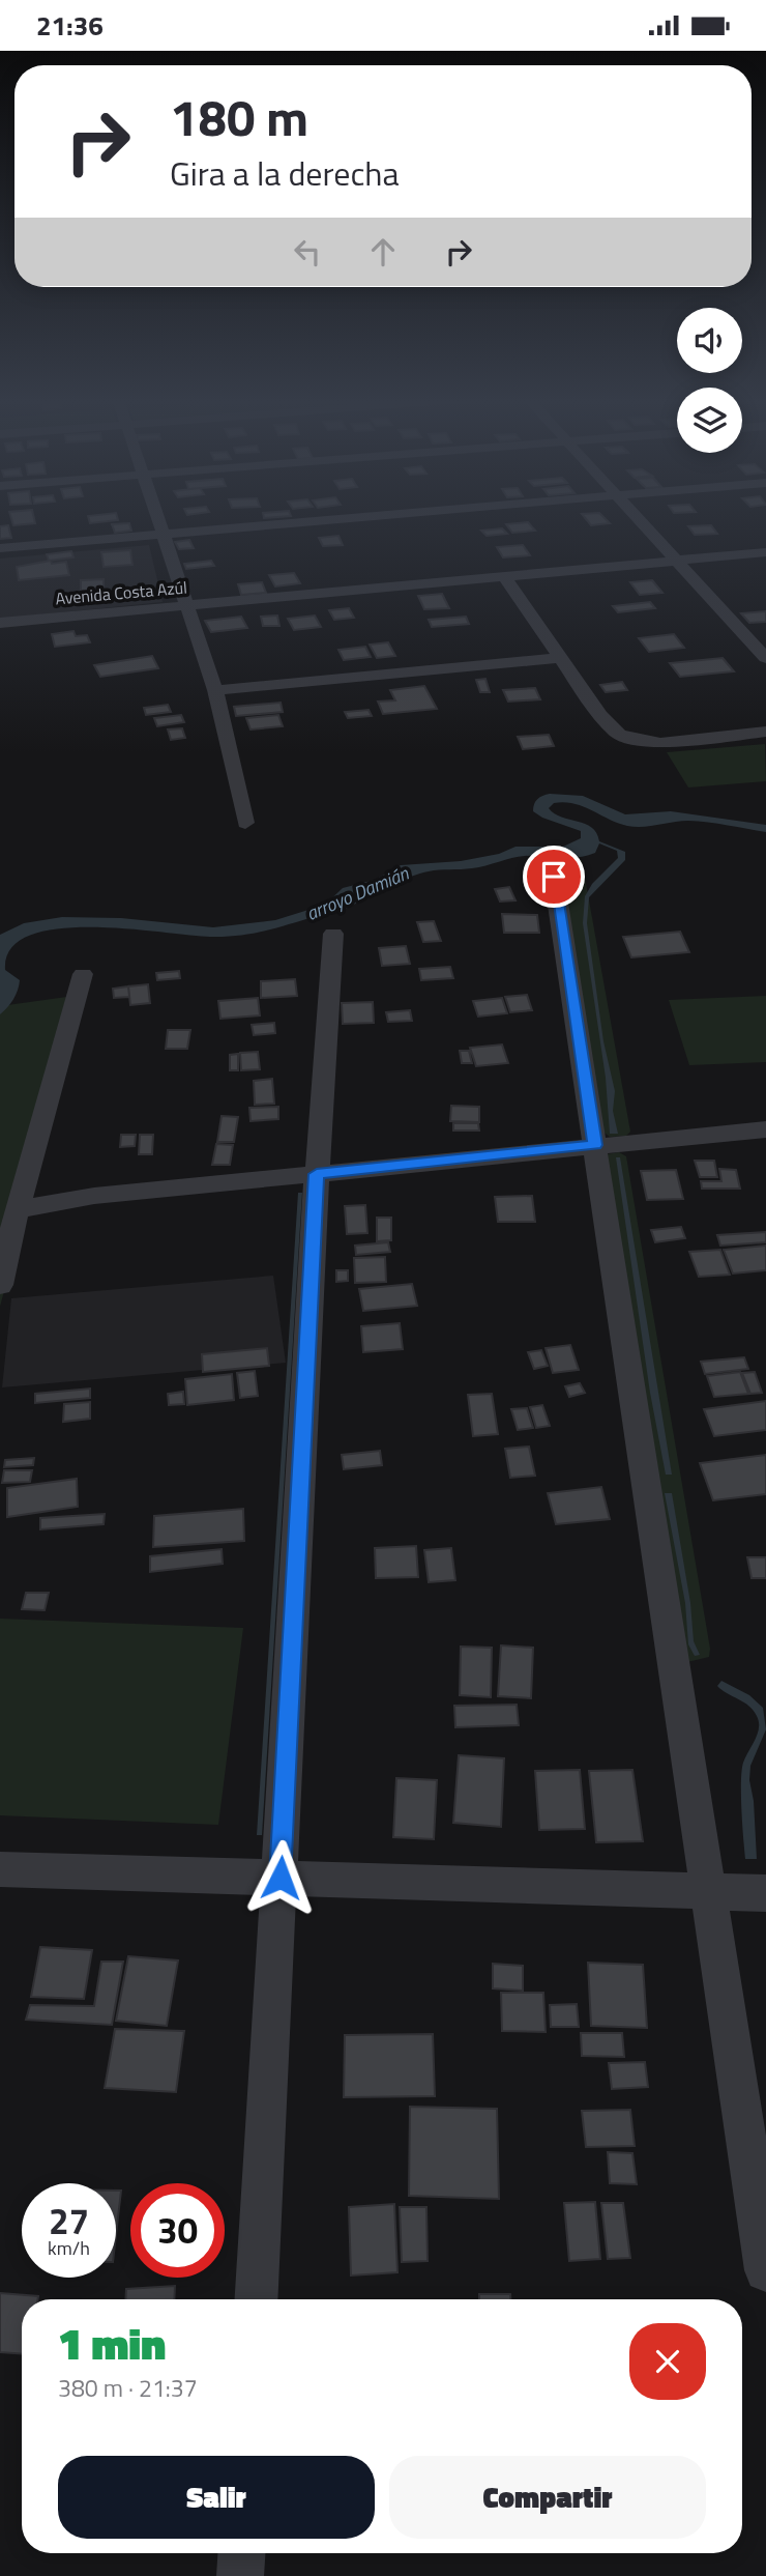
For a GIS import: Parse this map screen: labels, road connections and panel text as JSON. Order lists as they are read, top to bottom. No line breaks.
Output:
{"streets":{"street":["Avenida Costa Azúl"]},"water":["arroyo Damián"],"page":{"status":"21:36","turn":["180 m","Gira a la derecha"],"speed":"27 km/h","limit":"30","heading":["1 min","380 m · 21:37"],"buttons":["Salir","Compartir"]}}
